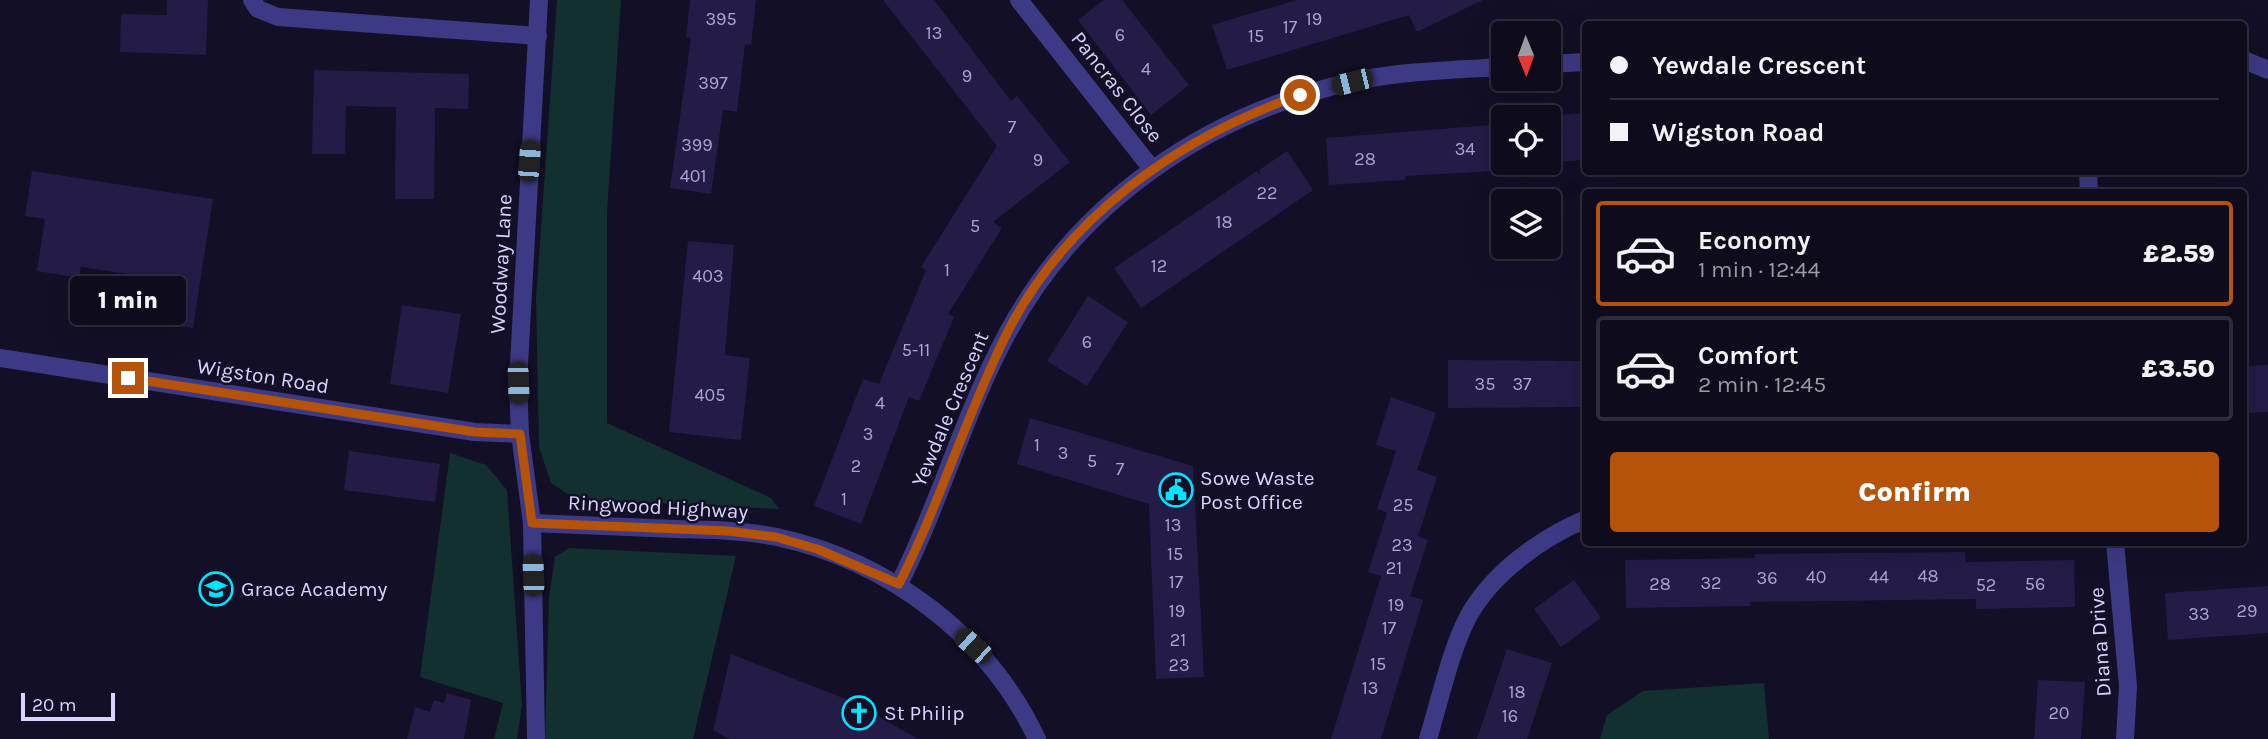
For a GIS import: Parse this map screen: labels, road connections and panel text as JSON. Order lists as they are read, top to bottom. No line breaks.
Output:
{"streets":{"street":["Pancras Close","Woodway Lane","Wigston Road","Yewdale Crescent","Ringwood Highway","Diana Drive"]},"crossings":[["Pancras Close","Yewdale Crescent"],["Woodway Lane","Wigston Road"],["Woodway Lane","Ringwood Highway"],["Yewdale Crescent","Ringwood Highway"]],"places":{"public building":["Sowe Waste Post Office"],"school or university":["Grace Academy"],"church":["St Philip"]},"house_numbers":["395","19","17","13","6","15","4","9","397","7","399","34","28","9","401","22","18","5","12","1","403","6","5-11","35","37","405","4","3","1","3","5","2","7","1","25","13","23","15","21","48","40","44","36","17","32","28","56","52","19","19","29","33","17","21","15","23","13","18","20","16"],"scale_bar":"20 m","north":"bottom","page":{"banner":["Yewdale Crescent","Wigston Road"],"list":[{"name":"Economy","note":"1 min · 12:44","value":"£2.59"},{"name":"Comfort","note":"2 min · 12:45","value":"£3.50"}],"bubble":"1 min","buttons":"Confirm","scale":"20 m"}}
